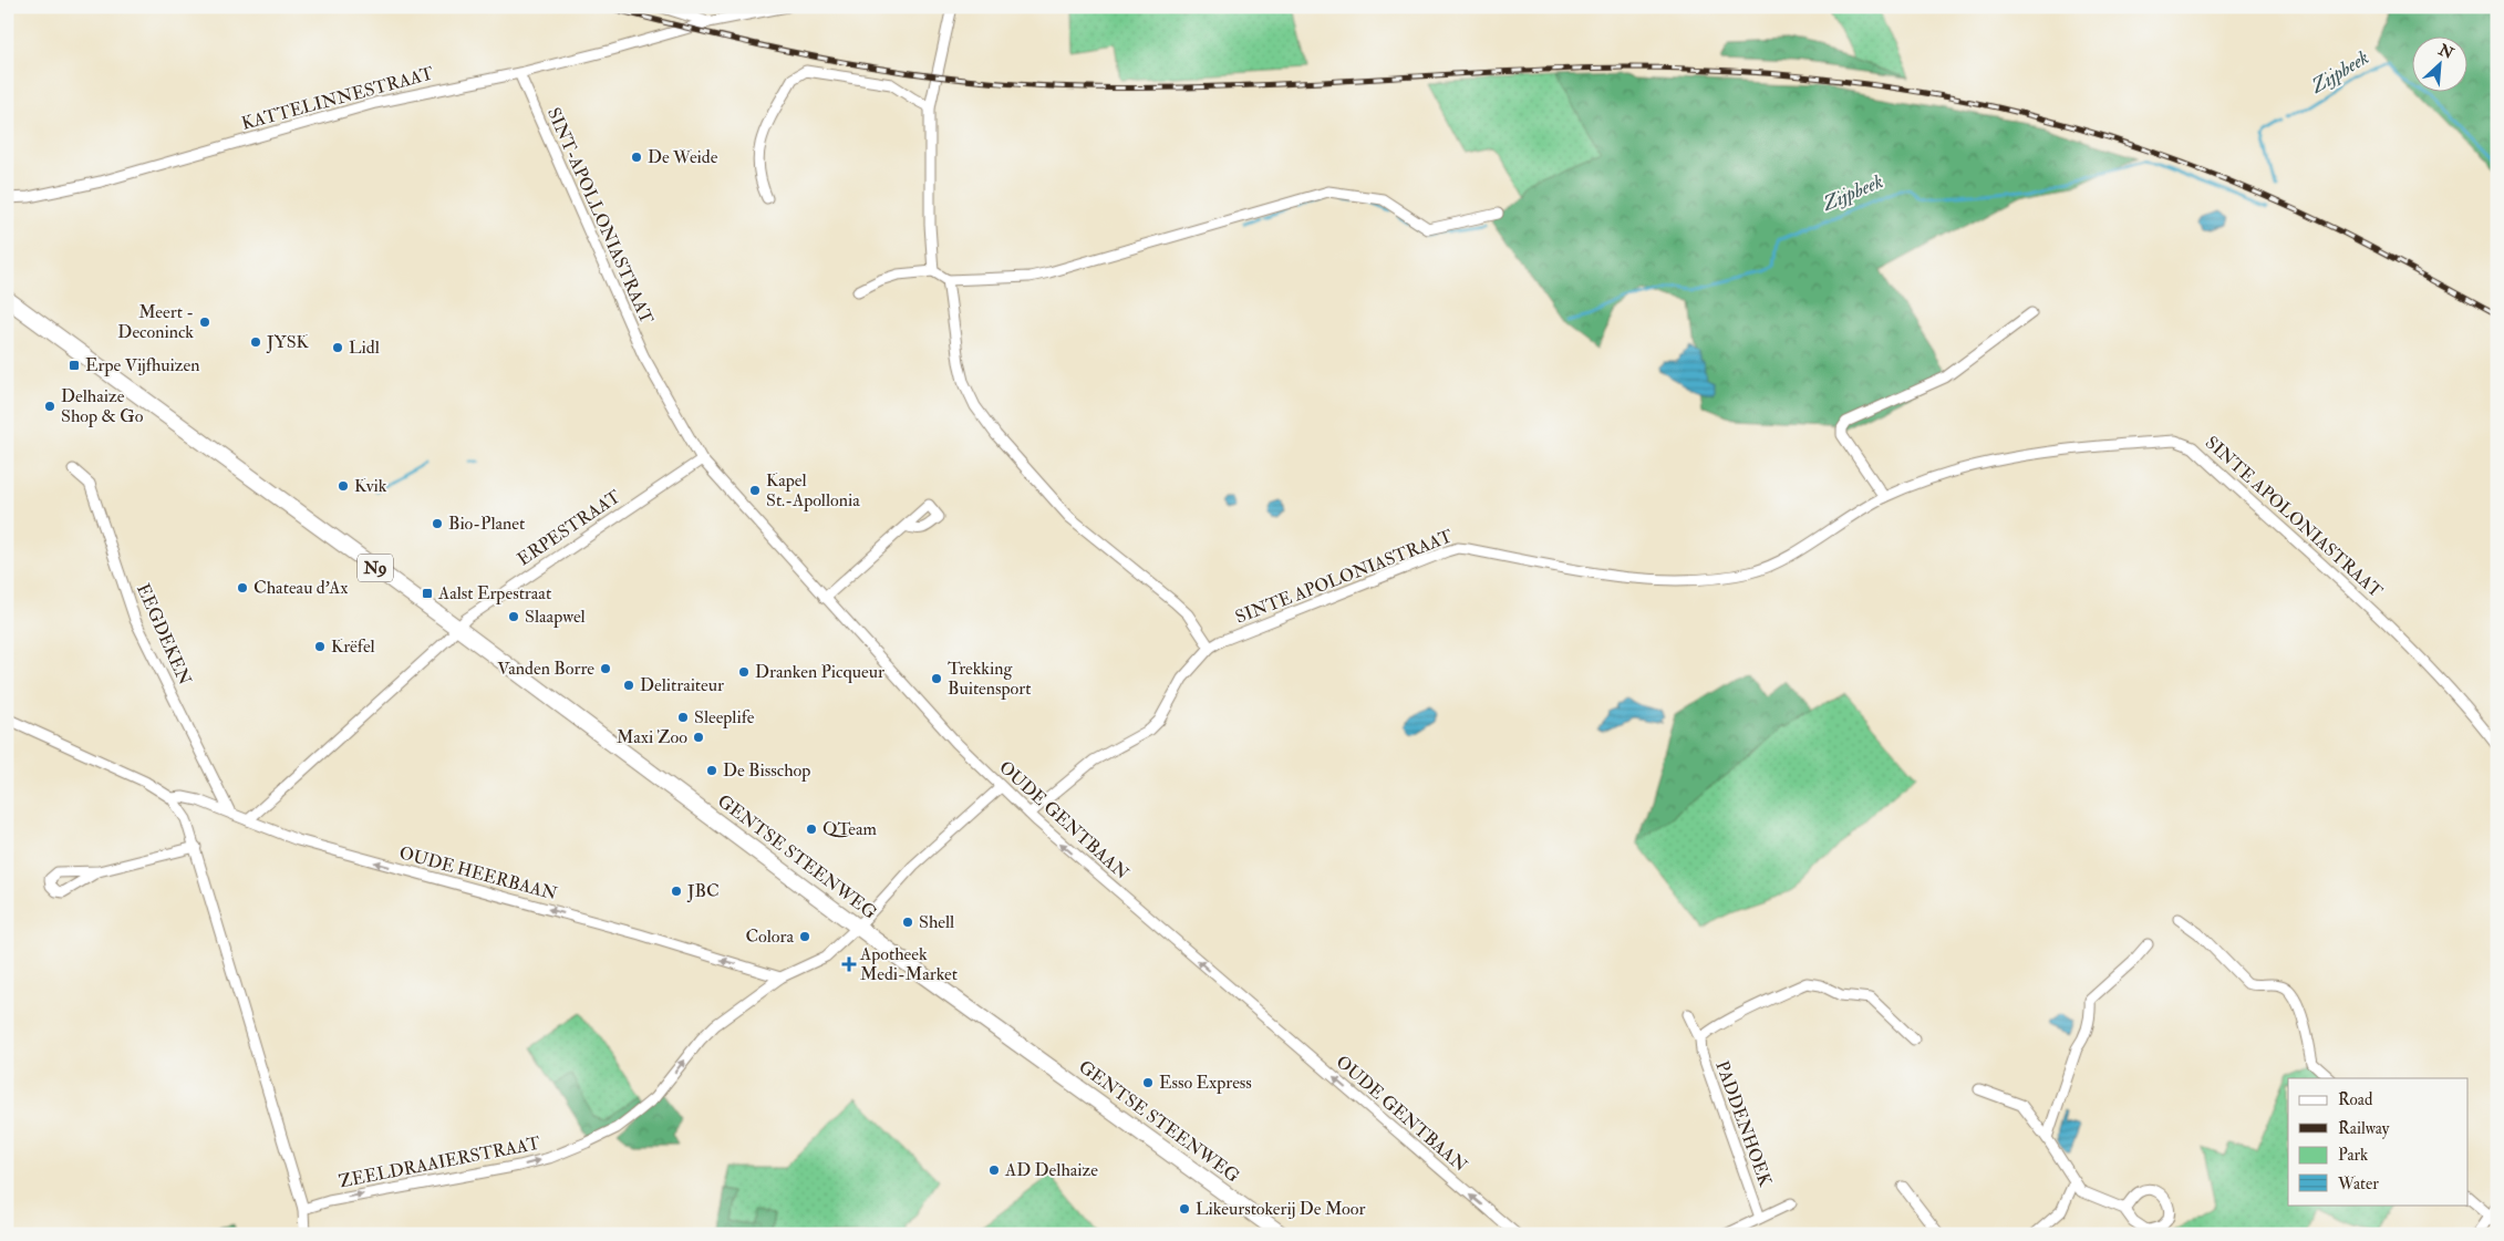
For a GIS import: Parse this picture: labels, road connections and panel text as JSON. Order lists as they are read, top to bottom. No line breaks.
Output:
{"streets":{"main road":["N9","GENTSE STEENWEG"],"street":["KATTELINNESTRAAT","SINT-APOLLONIASTRAAT","SINTE APOLONIASTRAAT","ERPESTRAAT","EEGDEKEN","OUDE GENTBAAN","OUDE HEERBAAN","PADDENHOEK","ZEELDRAAIERSTRAAT"]},"crossings":[["KATTELINNESTRAAT","SINT-APOLLONIASTRAAT"],["SINT-APOLLONIASTRAAT","OUDE GENTBAAN"],["SINTE APOLONIASTRAAT","OUDE GENTBAAN"],["ERPESTRAAT","OUDE GENTBAAN"],["ERPESTRAAT","GENTSE STEENWEG"],["ERPESTRAAT","OUDE HEERBAAN"],["N9","GENTSE STEENWEG"],["EEGDEKEN","OUDE HEERBAAN"],["GENTSE STEENWEG","ZEELDRAAIERSTRAAT"],["OUDE HEERBAAN","ZEELDRAAIERSTRAAT"]],"one_way":["OUDE GENTBAAN","OUDE HEERBAAN","ZEELDRAAIERSTRAAT"],"water":["Zijpbeek"],"places":{"other":["De Weide","Meert - Deconinck","JYSK","Lidl","Delhaize Shop & Go","Kvik","Kapel St.-Apollonia","Bio-Planet","Chateau d'Ax","Slaapwel","Krëfel","Vanden Borre","Dranken Picqueur","Trekking Buitensport","Delitraiteur","Sleeplife","Maxi Zoo","De Bisschop","QTeam","JBC","Shell","Colora","Esso Express","AD Delhaize","Likeurstokerij De Moor"],"transit":["Erpe Vijfhuizen","Aalst Erpestraat"],"health":["Apotheek Medi-Market"]},"legend":["Road","Railway","Park","Water"],"north":"top right"}
